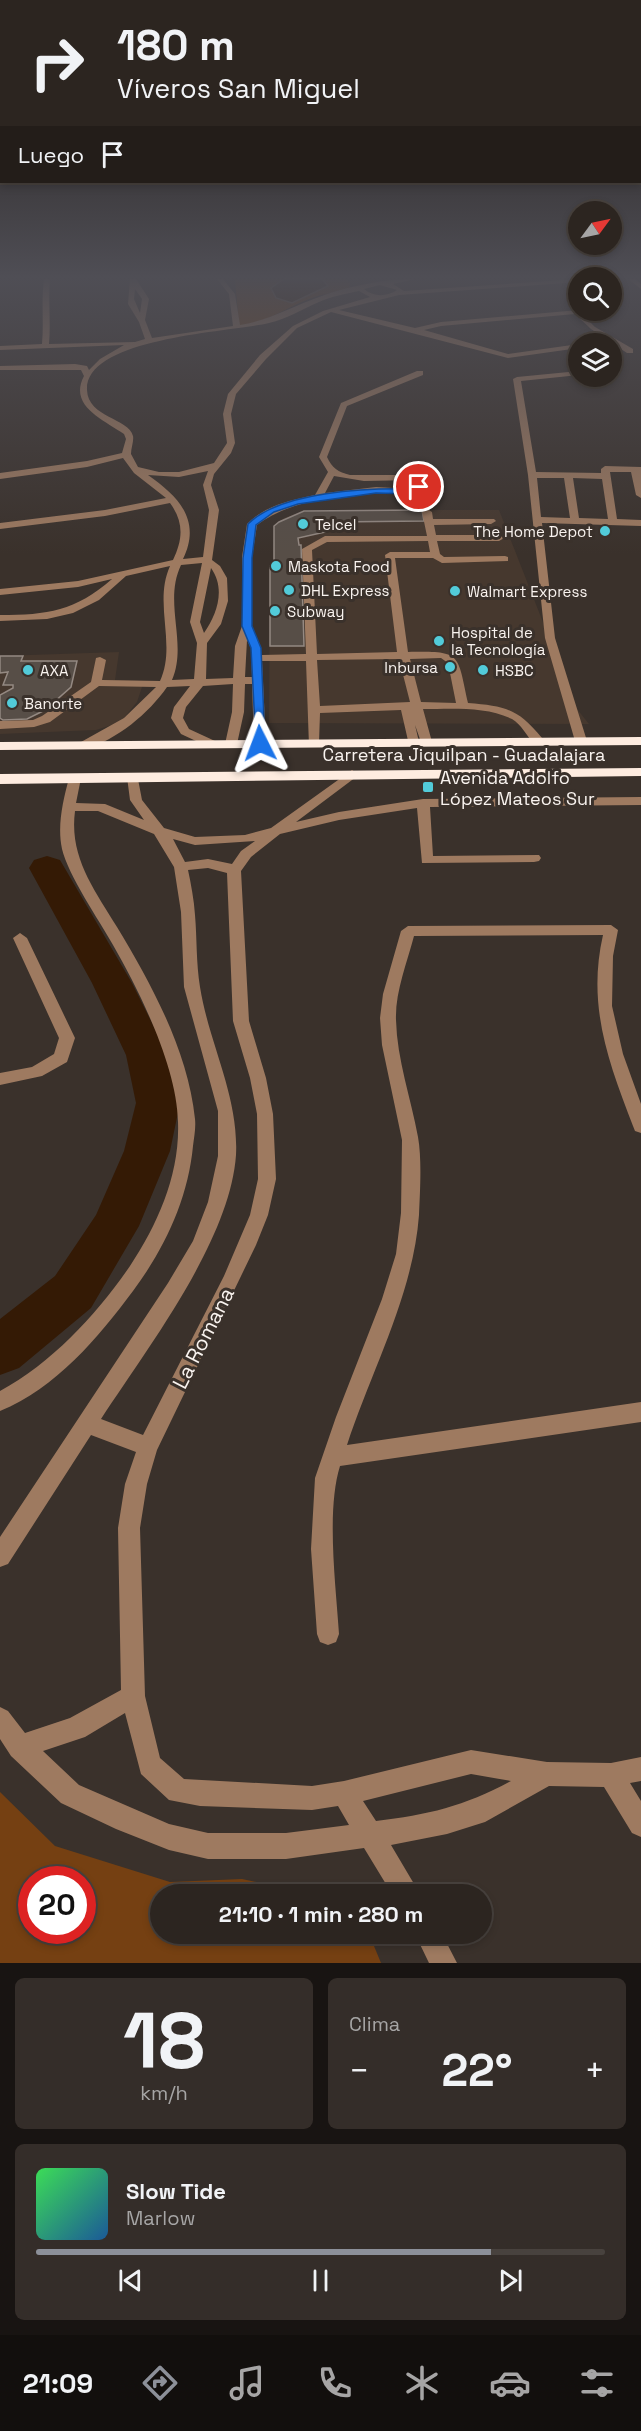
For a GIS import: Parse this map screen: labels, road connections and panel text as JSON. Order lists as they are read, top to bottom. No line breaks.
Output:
{"streets":{"highway":["Carretera Jiquilpan - Guadalajara"],"street":["La Romana"]},"places":{"other":["Telcel","The Home Depot","Maskota Food","DHL Express","Walmart Express","Subway","Hospital de la Tecnología","Inbursa","AXA","HSBC","Banorte"],"transit":["Avenida Adolfo López Mateos Sur"]},"north":"top right","page":{"turn":["180 m","Víveros San Miguel"],"then":"Luego","limit":"20","trip":"21:10 · 1 min · 280 m","tile":[["18","km/h"],"Clima"],"heat":["−","22°","+"],"song":["Slow Tide","Marlow"],"tabs":"21:09"}}
